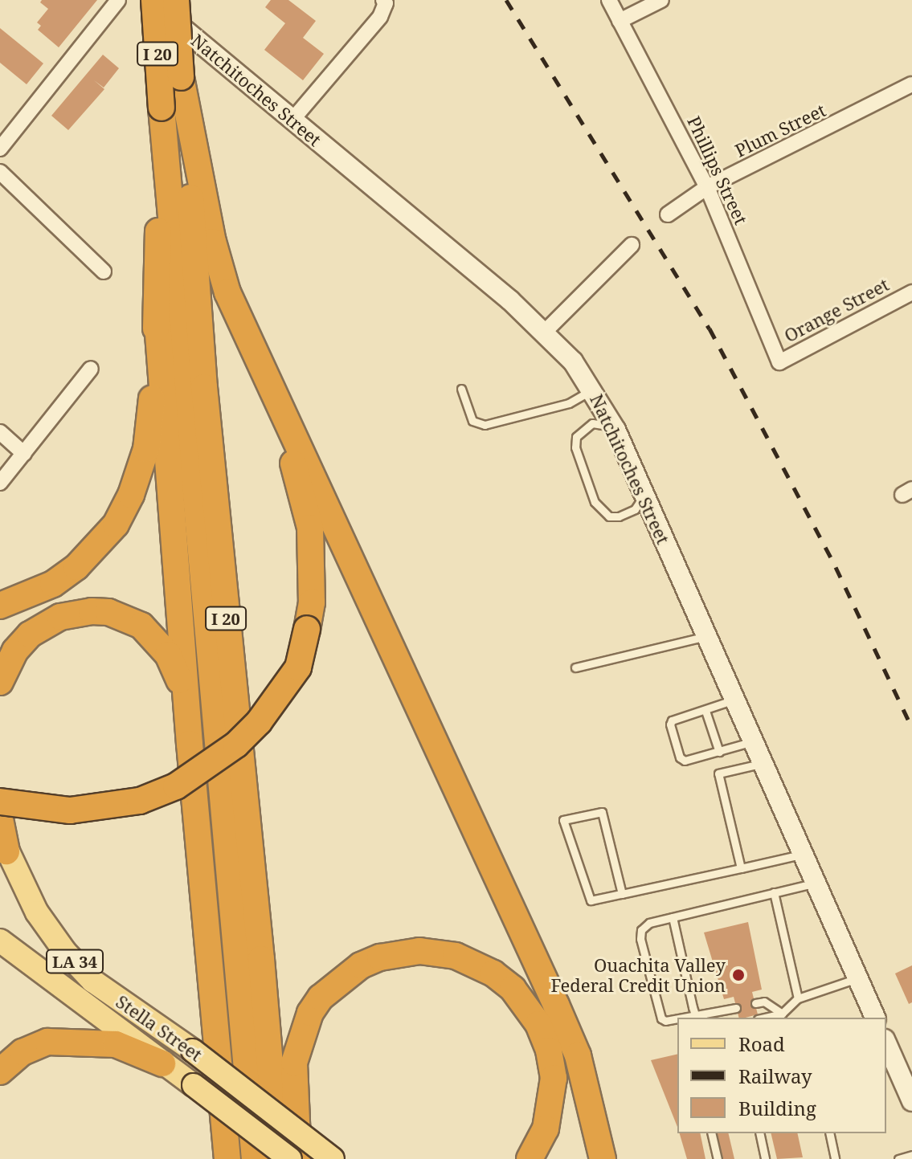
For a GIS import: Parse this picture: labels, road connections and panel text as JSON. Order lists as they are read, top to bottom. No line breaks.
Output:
{"streets":{"highway":["I 20"],"main road":["LA 34","Stella Street"],"street":["Natchitoches Street","Plum Street","Phillips Street","Orange Street"]},"crossings":[["Plum Street","Phillips Street"],["Phillips Street","Orange Street"]],"places":["Ouachita Valley Federal Credit Union"],"legend":["Road","Railway","Building"]}
